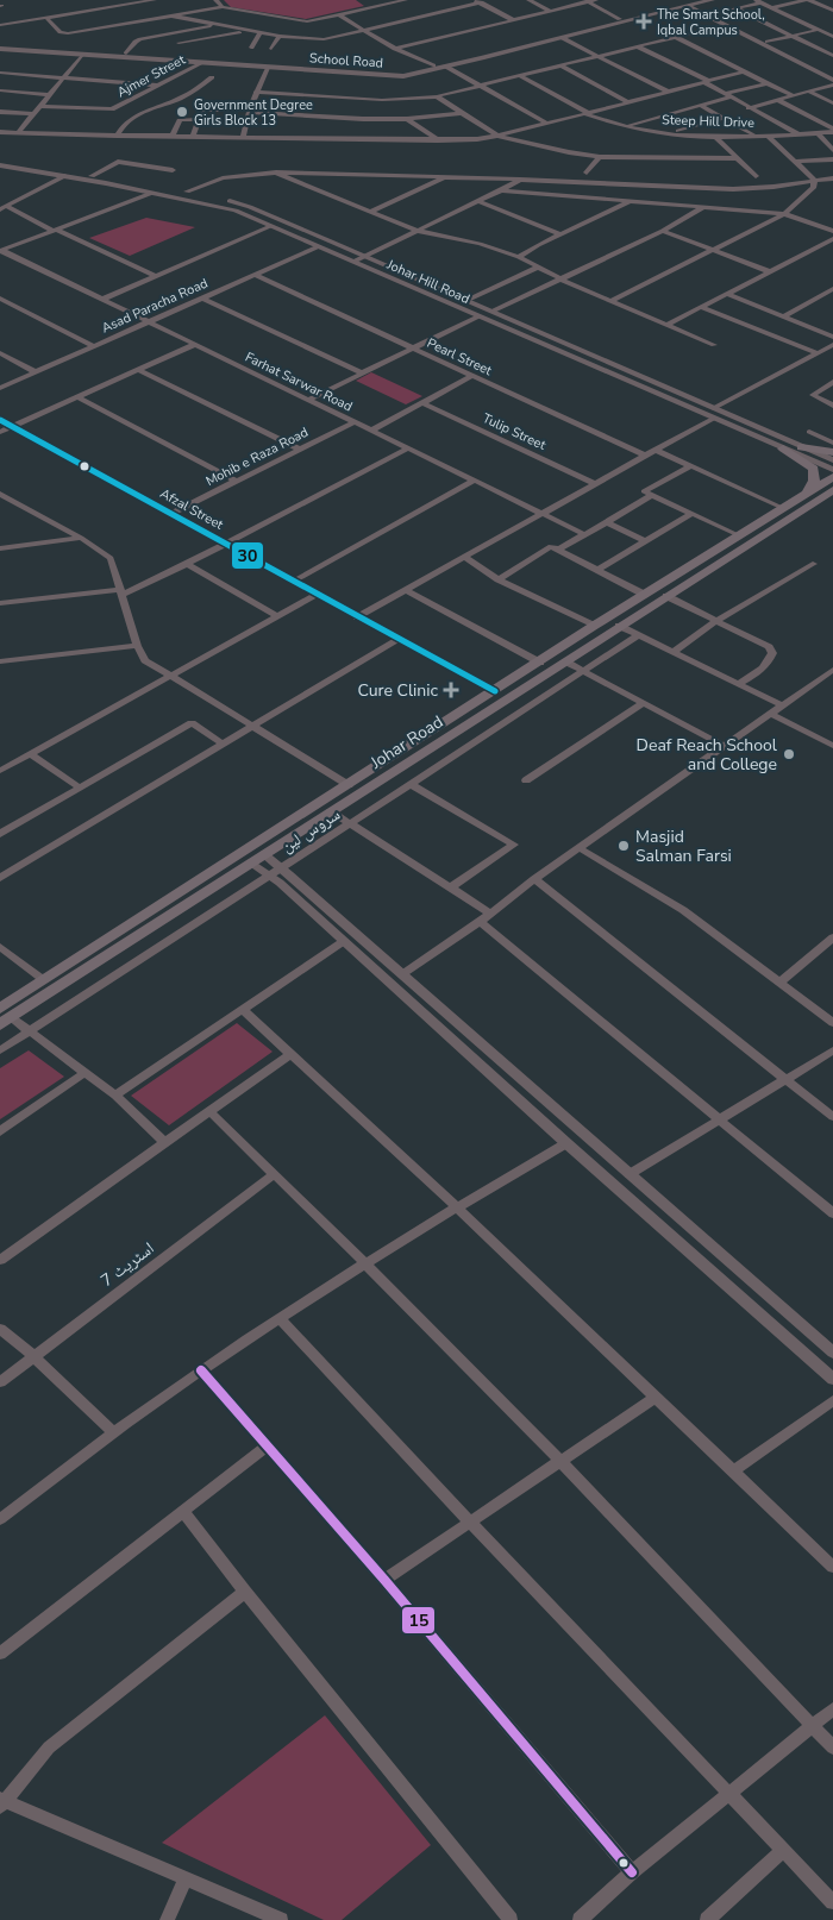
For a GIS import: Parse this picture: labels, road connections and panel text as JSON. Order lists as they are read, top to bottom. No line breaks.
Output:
{"streets":{"main road":["Johar Road"],"street":["School Road","Ajmer Street","Steep Hill Drive","Johar Hill Road","Asad Paracha Road","Pearl Street","Farhat Sarwar Road","Tulip Street","Mohib e Raza Road","Afzal Street","سروس لین","اسٹریٹ 7"]},"crossings":[["School Road","Ajmer Street"],["Johar Hill Road","Asad Paracha Road"],["Asad Paracha Road","Pearl Street"],["Asad Paracha Road","Farhat Sarwar Road"],["Farhat Sarwar Road","Mohib e Raza Road"],["Mohib e Raza Road","Afzal Street"],["Afzal Street","Johar Road"]],"places":{"health":["The Smart School, Iqbal Campus","Cure Clinic"],"other":["Government Degree Girls Block 13","Deaf Reach School and College","Masjid Salman Farsi"]},"lines":["transit line 30","transit line 15"]}
